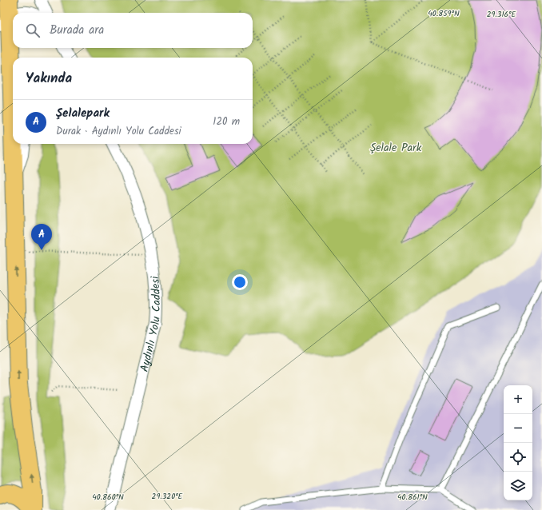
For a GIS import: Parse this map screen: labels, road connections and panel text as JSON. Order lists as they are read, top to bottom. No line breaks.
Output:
{"streets":{"street":["Aydınlı Yolu Caddesi"]},"parks":["Şelale Park"],"page":{"search":"Burada ara","heading":"Yakında","list":[{"mark":"A","name":"Şelalepark","note":"Durak · Aydınlı Yolu Caddesi","value":"120 m"}],"pins":"A","map_buttons":["+","−"]},"coordinates":["40.859°N","29.316°E","29.320°E","40.860°N","40.861°N"]}
